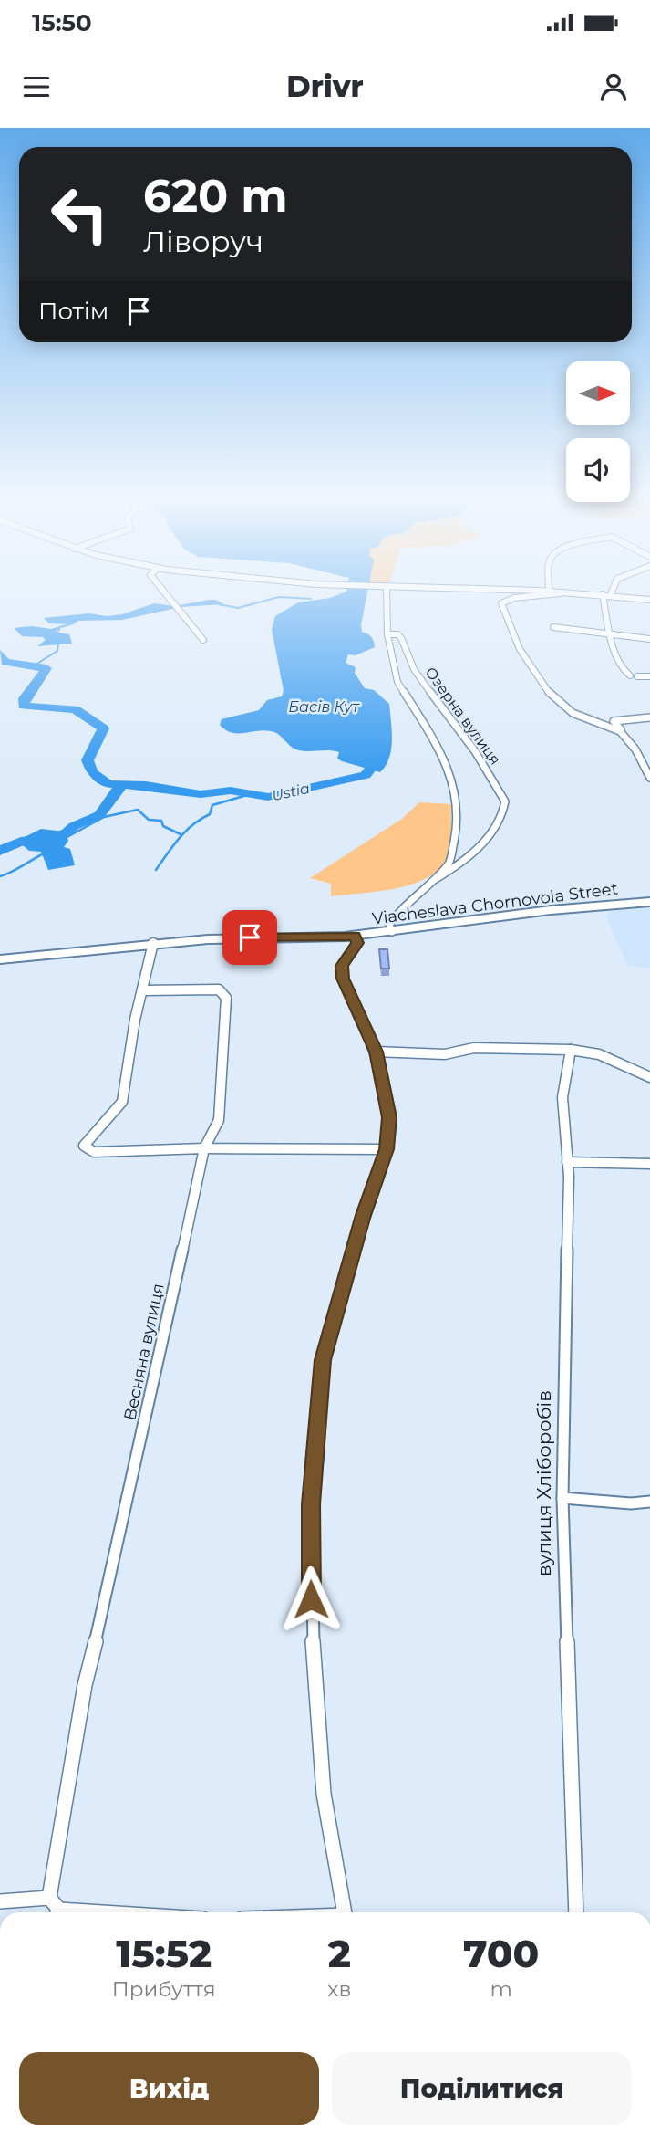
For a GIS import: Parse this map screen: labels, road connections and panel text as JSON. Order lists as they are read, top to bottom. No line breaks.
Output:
{"streets":{"main road":["Viacheslava Chornovola Street"],"street":["Озерна вулиця","Весняна вулиця","вулиця Хліборобів"]},"water":["Басів Кут","Ustia"],"north":"right","page":{"status":"15:50","header":"Drivr","turn":["620 m","Ліворуч"],"then":"Потім","eta":["15:52","Прибуття","2","хв","700","m"],"buttons":["Вихід","Поділитися"]}}
